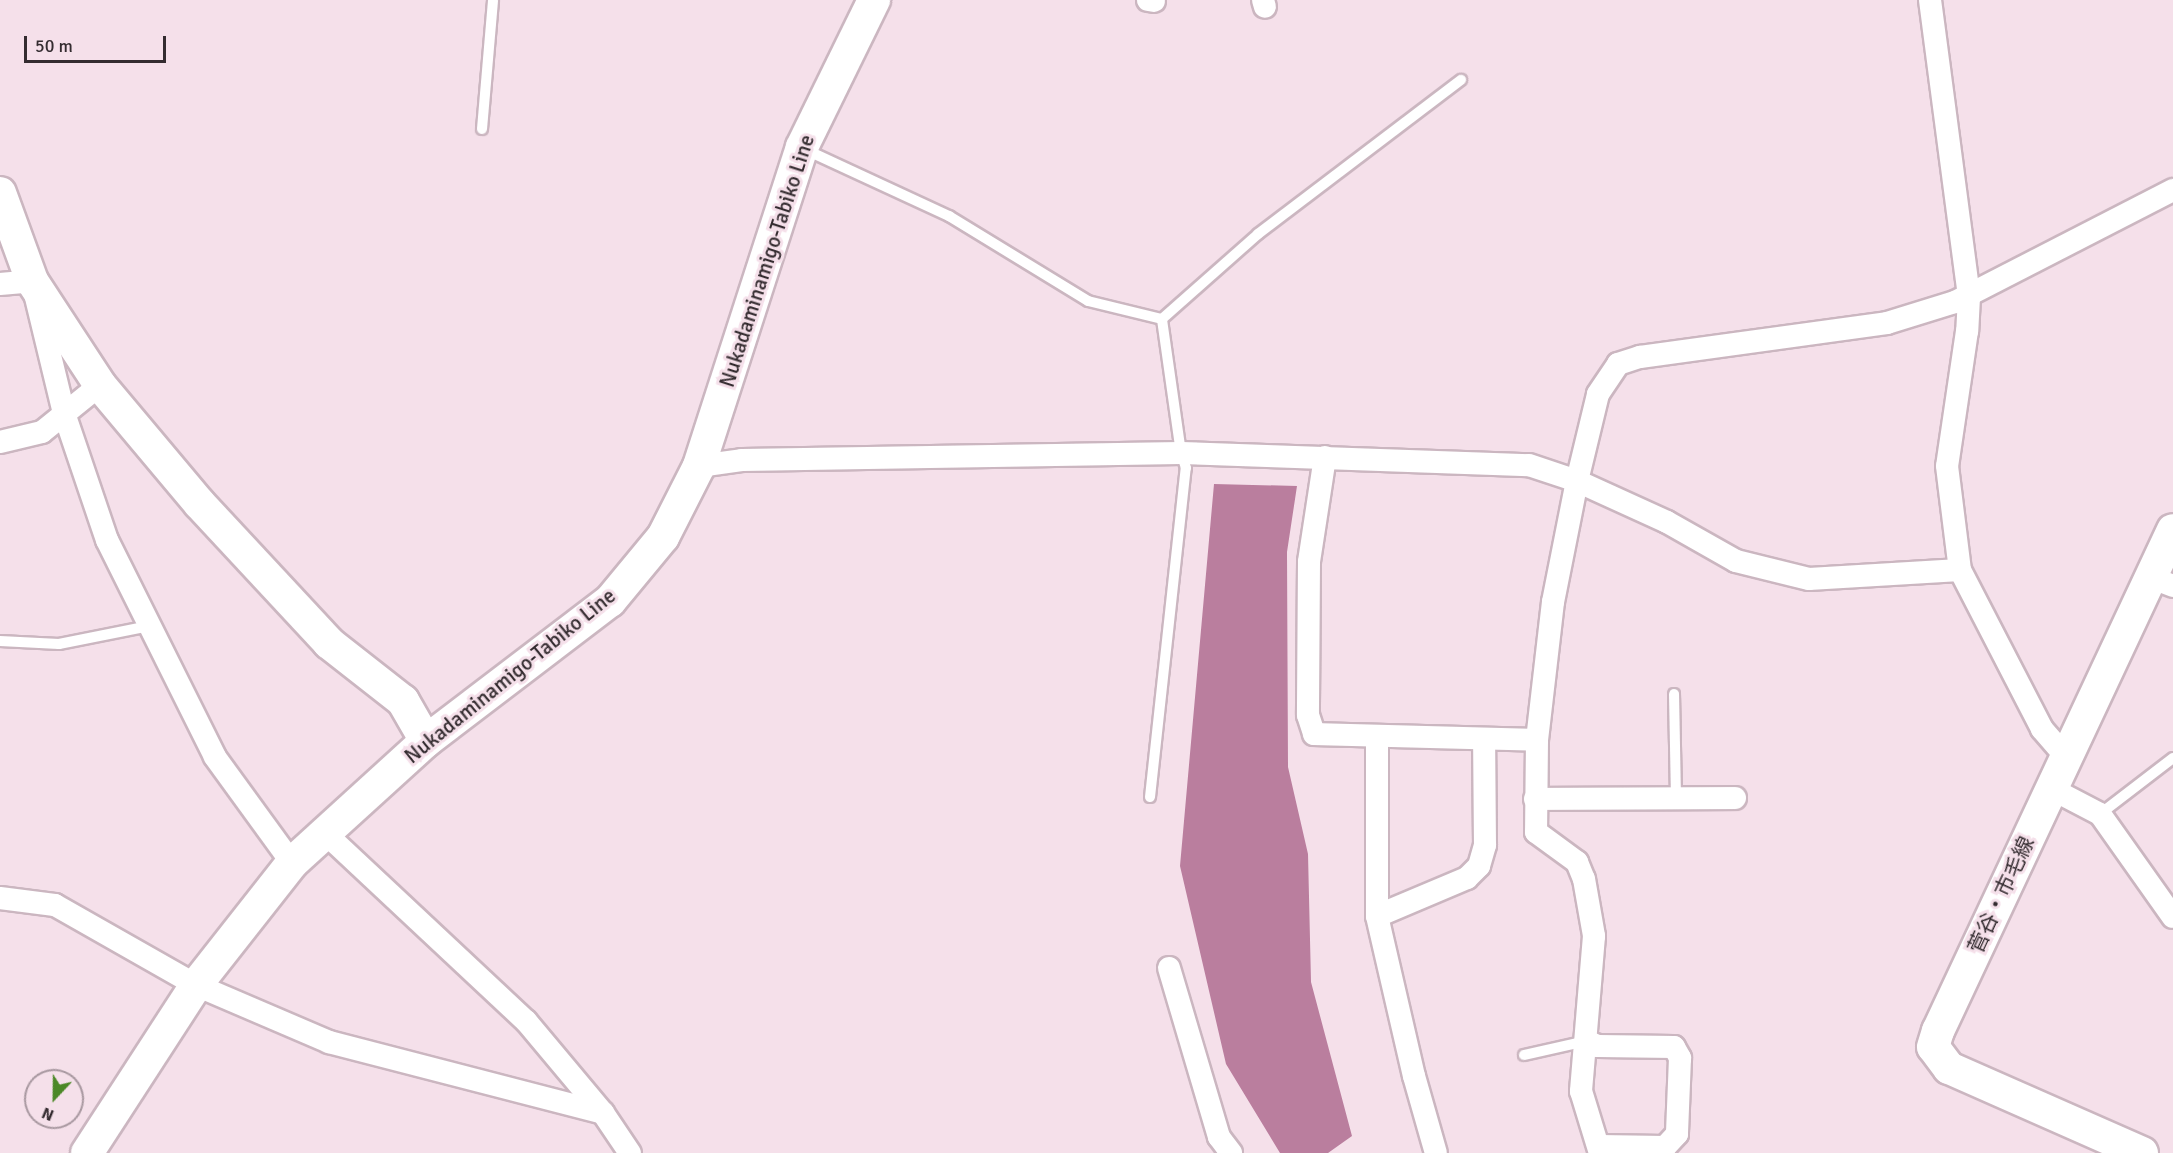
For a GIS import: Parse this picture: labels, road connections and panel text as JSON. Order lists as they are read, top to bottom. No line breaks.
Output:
{"streets":{"street":["Nukadaminamigo-Tabiko Line","菅谷・市毛線"]},"scale_bar":"50 m","north":"bottom"}
